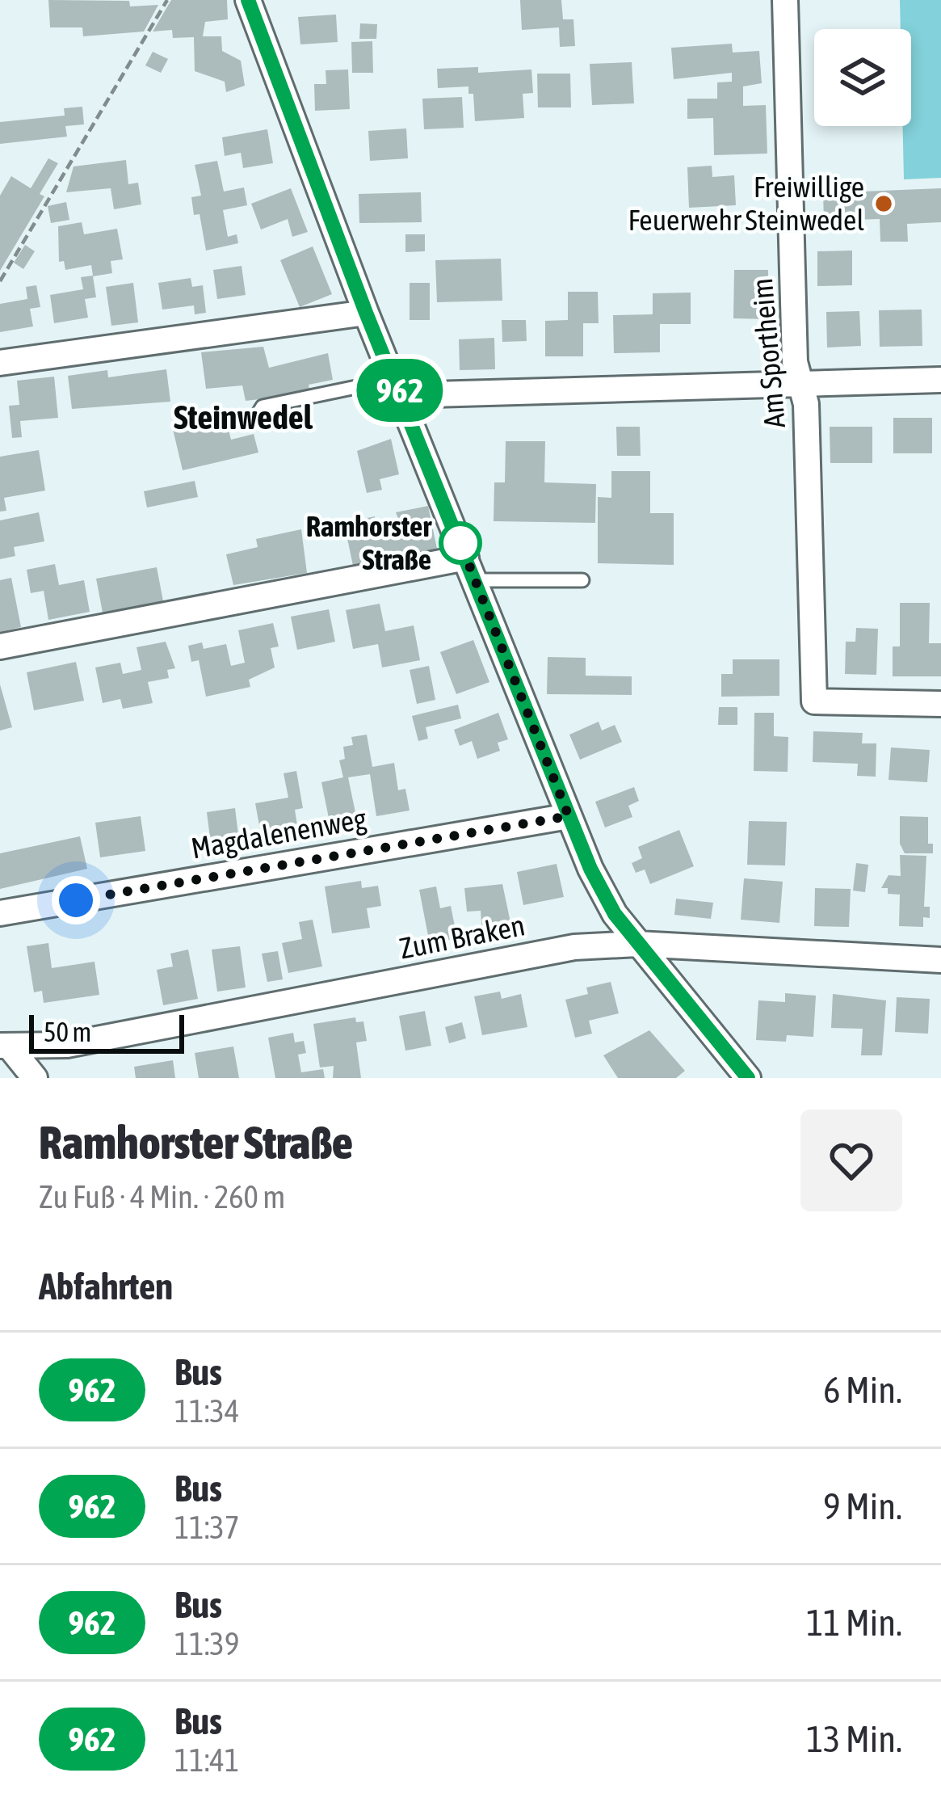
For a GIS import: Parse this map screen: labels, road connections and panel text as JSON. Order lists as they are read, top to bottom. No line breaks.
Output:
{"streets":{"street":["Am Sportheim","Magdalenenweg","Zum Braken"]},"districts":["Steinwedel"],"places":["Freiwillige Feuerwehr Steinwedel","Ramhorster Straße"],"lines":["bus line 962"],"scale_bar":"50 m","page":{"on_map":"962","scale":"50 m","heading":[["Ramhorster Straße","Zu Fuß · 4 Min. · 260 m"],"Abfahrten"],"list":[{"mark":"962","name":"Bus","note":"11:34","value":"6 Min."},{"mark":"962","name":"Bus","note":"11:37","value":"9 Min."},{"mark":"962","name":"Bus","note":"11:39","value":"11 Min."},{"mark":"962","name":"Bus","note":"11:41","value":"13 Min."}]}}
